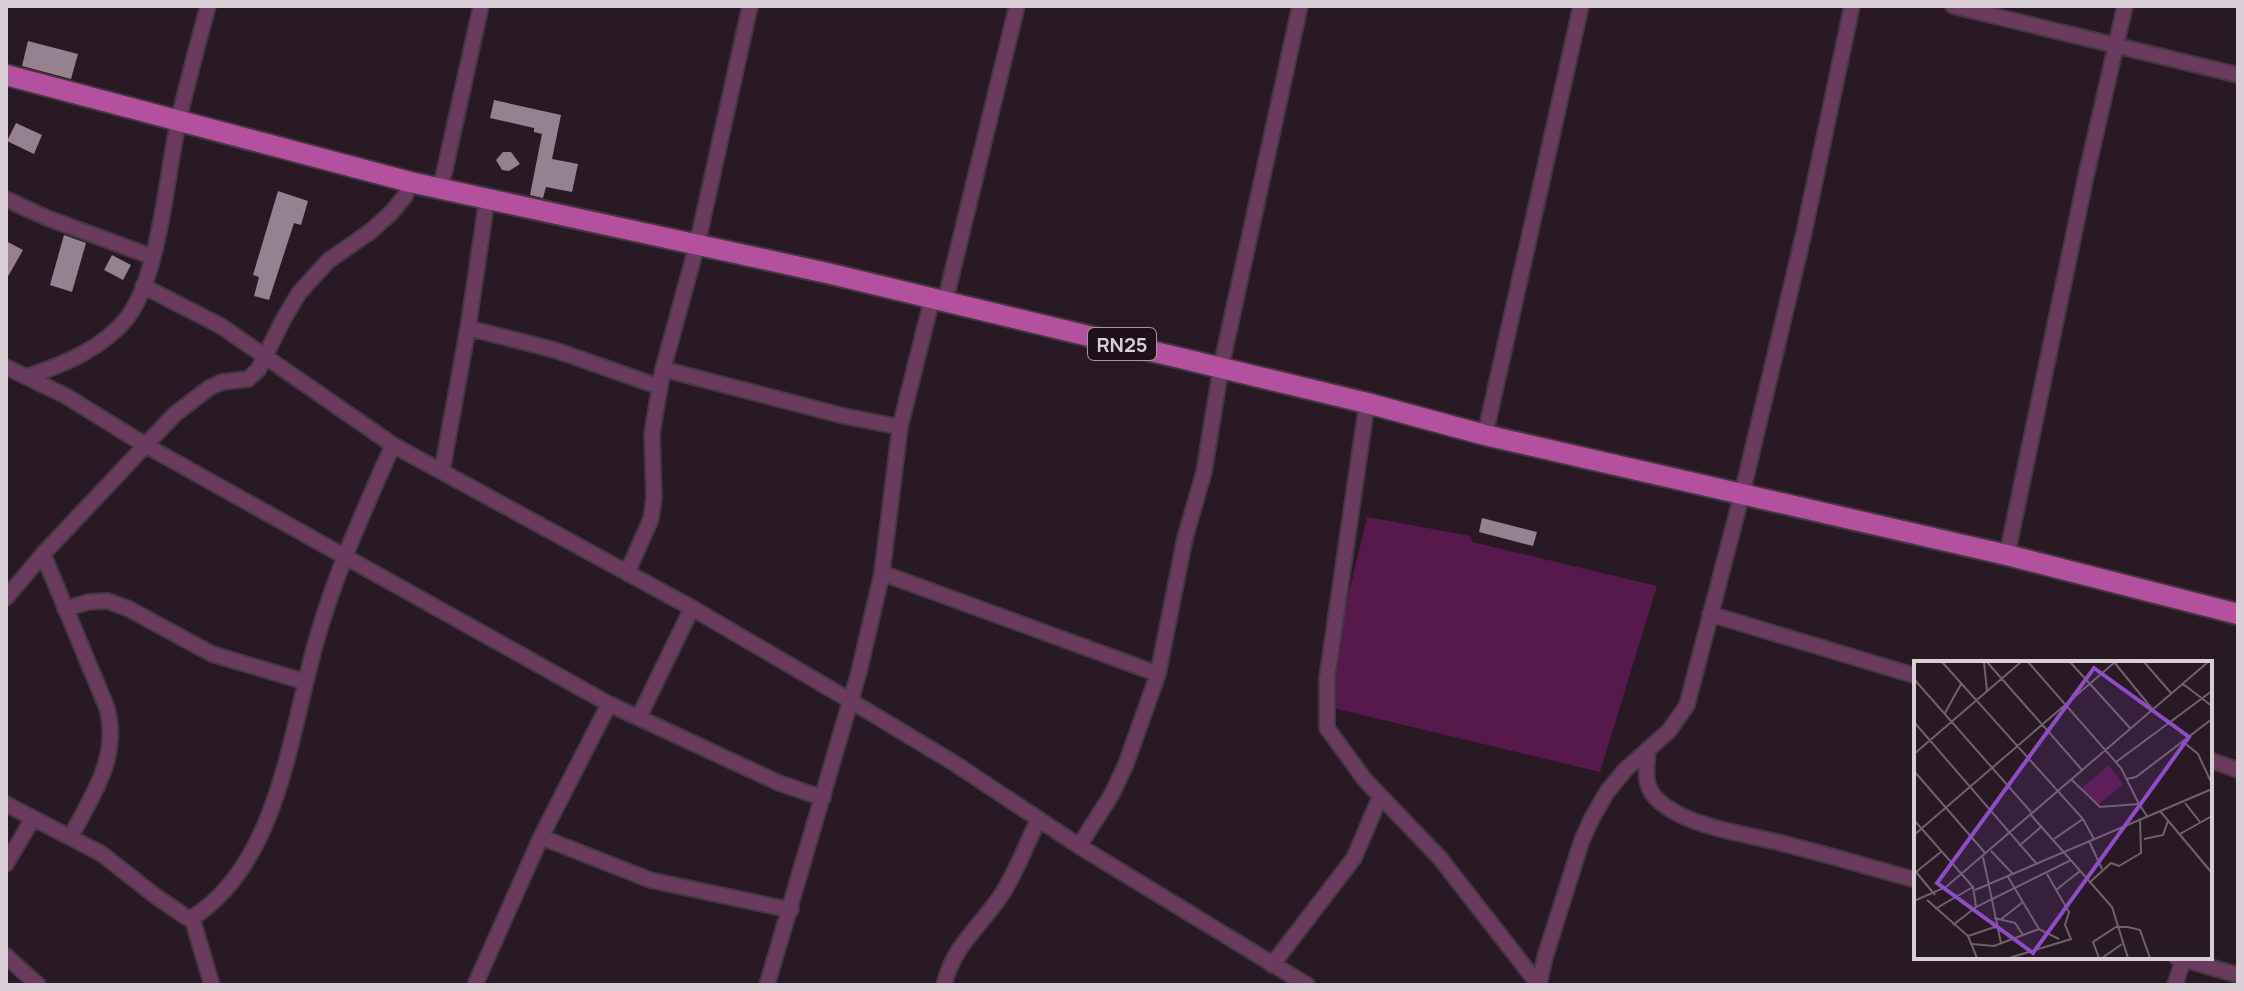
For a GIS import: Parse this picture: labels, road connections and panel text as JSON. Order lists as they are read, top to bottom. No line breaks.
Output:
{"streets":{"main road":["RN25"]}}
